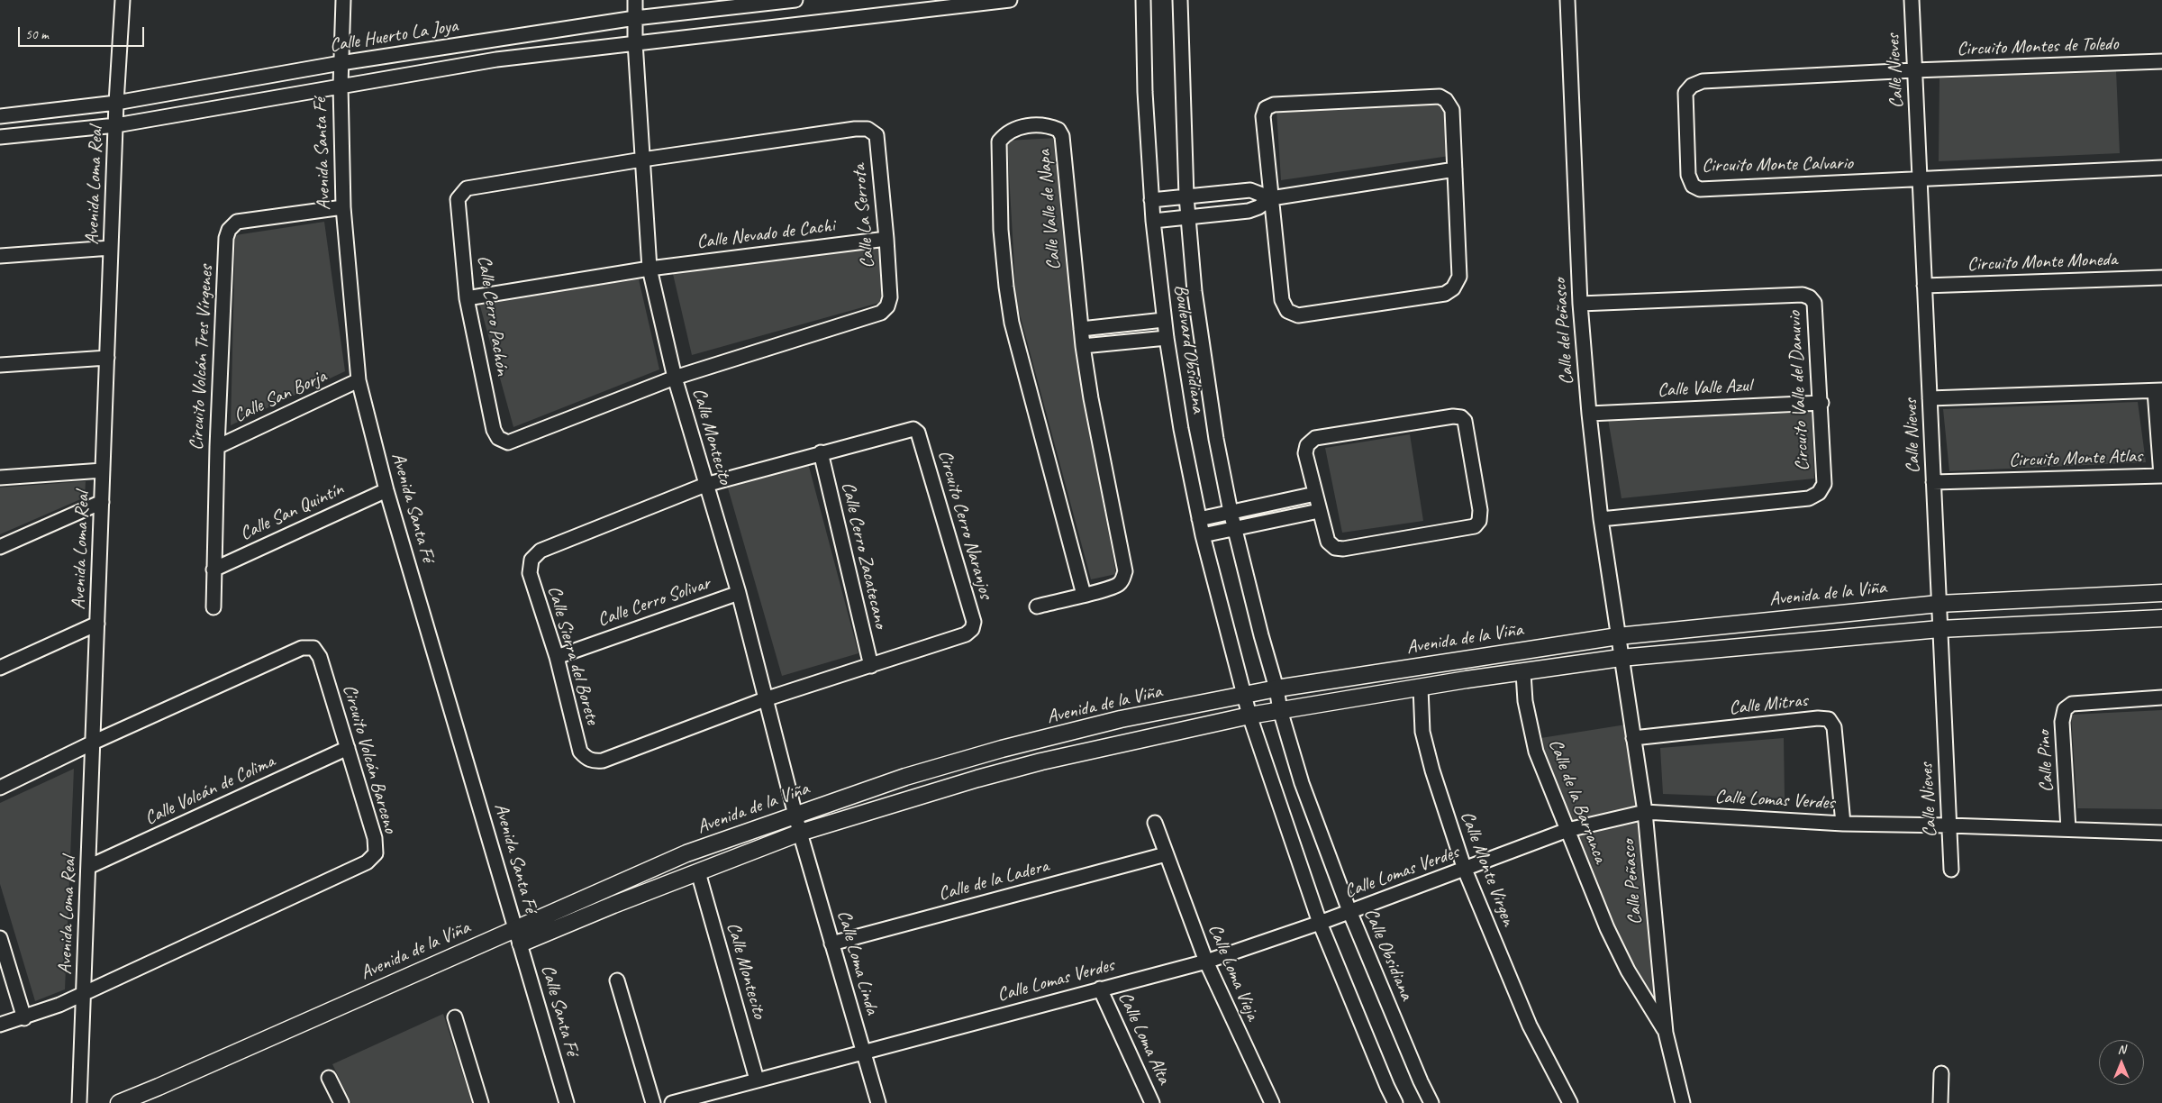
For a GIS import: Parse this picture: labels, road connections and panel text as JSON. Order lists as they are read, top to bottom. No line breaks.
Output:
{"streets":{"street":["Calle Huerto La Joya","Circuito Montes de Toledo","Calle Nieves","Avenida Santa Fé","Circuito Monte Calvario","Avenida Loma Real","Calle Valle de Napa","Calle La Serrota","Calle Nevado de Cachi","Circuito Monte Moneda","Calle Cerro Pachón","Calle del Peñasco","Boulevard Obsidiana","Circuito Volcán Tres Vírgenes","Calle Valle Azul","Circuito Valle del Danuvio","Calle San Borja","Calle Montecito","Circuito Monte Atlas","Calle San Quintín","Circuito Cerro Naranjos","Calle Cerro Zacatecano","Avenida de la Viña","Calle Cerro Solivar","Calle Sierra del Borete","Calle Mitras","Circuito Volcán Barceno","Calle Pino","Calle Volcán de Colima","Calle Lomas Verdes","Calle de la Barranca","Calle Monte Virgen","Calle de la Ladera","Calle Peñasco","Calle Obsidiana","Calle Loma Linda","Calle Loma Vieja","Calle Santa Fé","Calle Loma Alta"]},"crossings":[["Calle Huerto La Joya","Avenida Santa Fé"],["Calle Huerto La Joya","Avenida Loma Real"],["Calle Huerto La Joya","Calle Montecito"],["Circuito Montes de Toledo","Calle Nieves"],["Circuito Montes de Toledo","Circuito Monte Calvario"],["Calle Nieves","Circuito Monte Calvario"],["Calle Nieves","Circuito Monte Moneda"],["Calle Nieves","Circuito Monte Atlas"],["Calle Nieves","Avenida de la Viña"],["Calle Nieves","Calle Lomas Verdes"],["Avenida Santa Fé","Circuito Volcán Tres Vírgenes"],["Avenida Santa Fé","Calle San Borja"],["Avenida Santa Fé","Calle San Quintín"],["Avenida Santa Fé","Avenida de la Viña"],["Avenida Santa Fé","Calle Santa Fé"],["Avenida Loma Real","Circuito Volcán Barceno"],["Avenida Loma Real","Calle Volcán de Colima"],["Calle La Serrota","Calle Nevado de Cachi"],["Calle La Serrota","Calle Cerro Pachón"],["Calle La Serrota","Calle Montecito"],["Calle Nevado de Cachi","Calle Cerro Pachón"],["Calle Nevado de Cachi","Calle Montecito"],["Calle Cerro Pachón","Calle Montecito"],["Calle del Peñasco","Calle Valle Azul"],["Calle del Peñasco","Circuito Valle del Danuvio"],["Calle del Peñasco","Avenida de la Viña"],["Calle del Peñasco","Calle Peñasco"],["Boulevard Obsidiana","Avenida de la Viña"],["Boulevard Obsidiana","Calle Obsidiana"],["Circuito Volcán Tres Vírgenes","Calle San Borja"],["Circuito Volcán Tres Vírgenes","Calle San Quintín"],["Calle Valle Azul","Circuito Valle del Danuvio"],["Calle Montecito","Circuito Cerro Naranjos"],["Calle Montecito","Avenida de la Viña"],["Calle Montecito","Calle Cerro Solivar"],["Calle Montecito","Calle Sierra del Borete"],["Calle Montecito","Calle Lomas Verdes"],["Calle Montecito","Calle Loma Linda"],["Circuito Cerro Naranjos","Calle Cerro Zacatecano"],["Circuito Cerro Naranjos","Calle Sierra del Borete"],["Avenida de la Viña","Calle de la Barranca"],["Avenida de la Viña","Calle Monte Virgen"],["Avenida de la Viña","Calle Peñasco"],["Avenida de la Viña","Calle Obsidiana"],["Avenida de la Viña","Calle Loma Linda"],["Avenida de la Viña","Calle Santa Fé"],["Calle Cerro Solivar","Calle Sierra del Borete"],["Calle Mitras","Calle Lomas Verdes"],["Calle Mitras","Calle Peñasco"],["Circuito Volcán Barceno","Calle Volcán de Colima"],["Calle Pino","Calle Lomas Verdes"],["Calle Lomas Verdes","Calle de la Barranca"],["Calle Lomas Verdes","Calle Monte Virgen"],["Calle Lomas Verdes","Calle Peñasco"],["Calle Lomas Verdes","Calle Obsidiana"],["Calle Lomas Verdes","Calle Loma Linda"],["Calle Lomas Verdes","Calle Loma Vieja"],["Calle Lomas Verdes","Calle Loma Alta"],["Calle de la Barranca","Calle Peñasco"],["Calle de la Ladera","Calle Loma Linda"],["Calle de la Ladera","Calle Loma Vieja"]],"scale_bar":"50 m","north":"top"}
